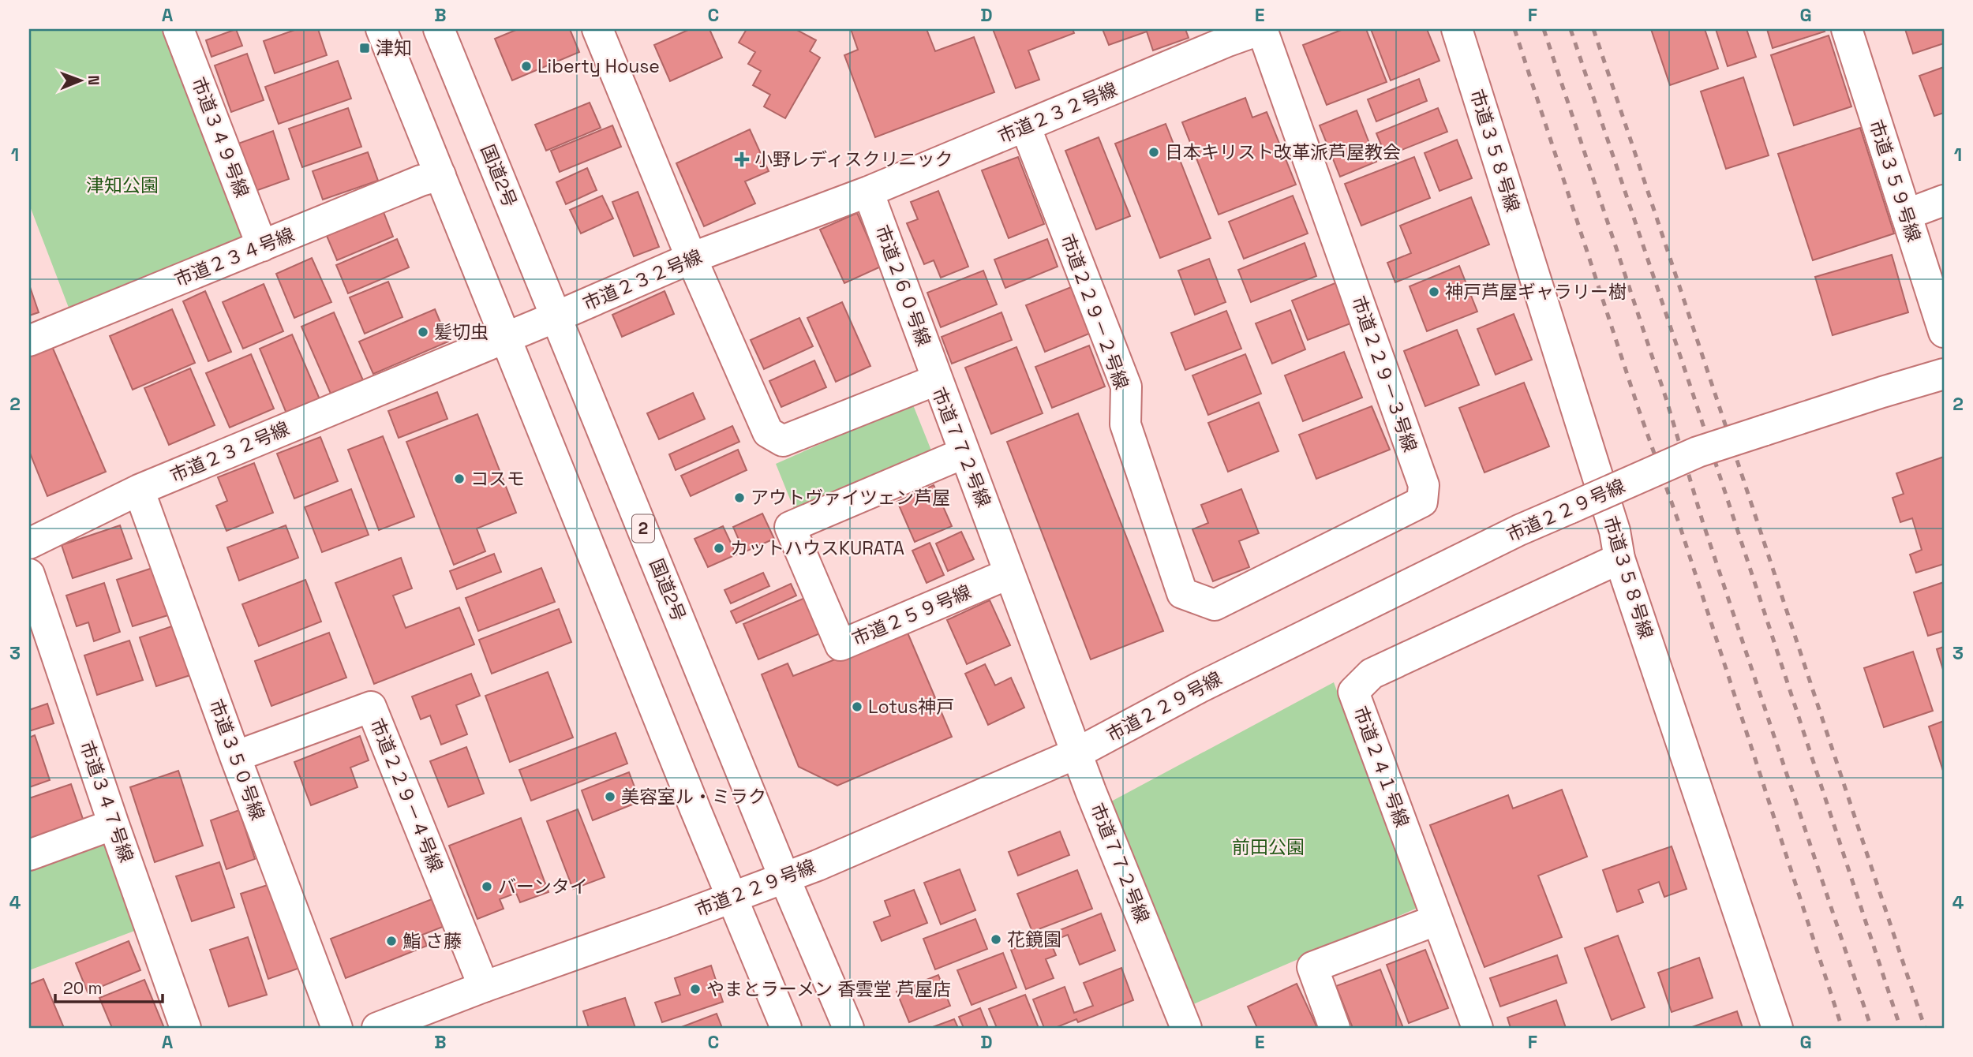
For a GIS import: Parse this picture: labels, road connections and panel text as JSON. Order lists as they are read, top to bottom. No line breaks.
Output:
{"streets":{"main road":["市道２３２号線","市道３４９号線","市道３５８号線","国道2号","市道３５９号線","市道２３４号線","市道２６０号線","市道２２９－２号線","市道２２９－３号線","市道７７２号線","市道２２９号線","2","市道２５９号線","市道３５０号線","市道２４１号線","市道２２９－４号線","市道３４７号線"]},"crossings":[["市道２３２号線","国道2号"],["市道２３２号線","市道２６０号線"],["市道２３２号線","市道２２９－２号線"],["市道２３２号線","市道２２９－３号線"],["市道２３２号線","市道７７２号線"],["市道２３２号線","市道３５０号線"],["市道３４９号線","市道２３４号線"],["市道３５８号線","市道２４１号線"],["国道2号","市道２２９号線"],["市道２６０号線","市道７７２号線"],["市道２２９－２号線","市道２２９－３号線"],["市道７７２号線","市道２２９号線"],["市道７７２号線","市道２５９号線"],["市道２２９号線","市道２２９－４号線"],["市道３５０号線","市道２２９－４号線"]],"parks":["津知公園","前田公園"],"places":{"transit":["津知"],"other":["Liberty House","日本キリスト改革派芦屋教会","神戸芦屋ギャラリー樹","髪切虫","コスモ","アウトヴァイツェン芦屋","カットハウスKURATA","Lotus神戸","美容室ル・ミラク","バーンタイ","花鏡園","鮨 さ藤","やまとラーメン 香雲堂 芦屋店"],"health":["小野レディスクリニック"]},"scale_bar":"20 m","north":"right","grid":{"columns":["A","B","C","D","E","F","G"],"rows":["1","2","3","4"]}}
